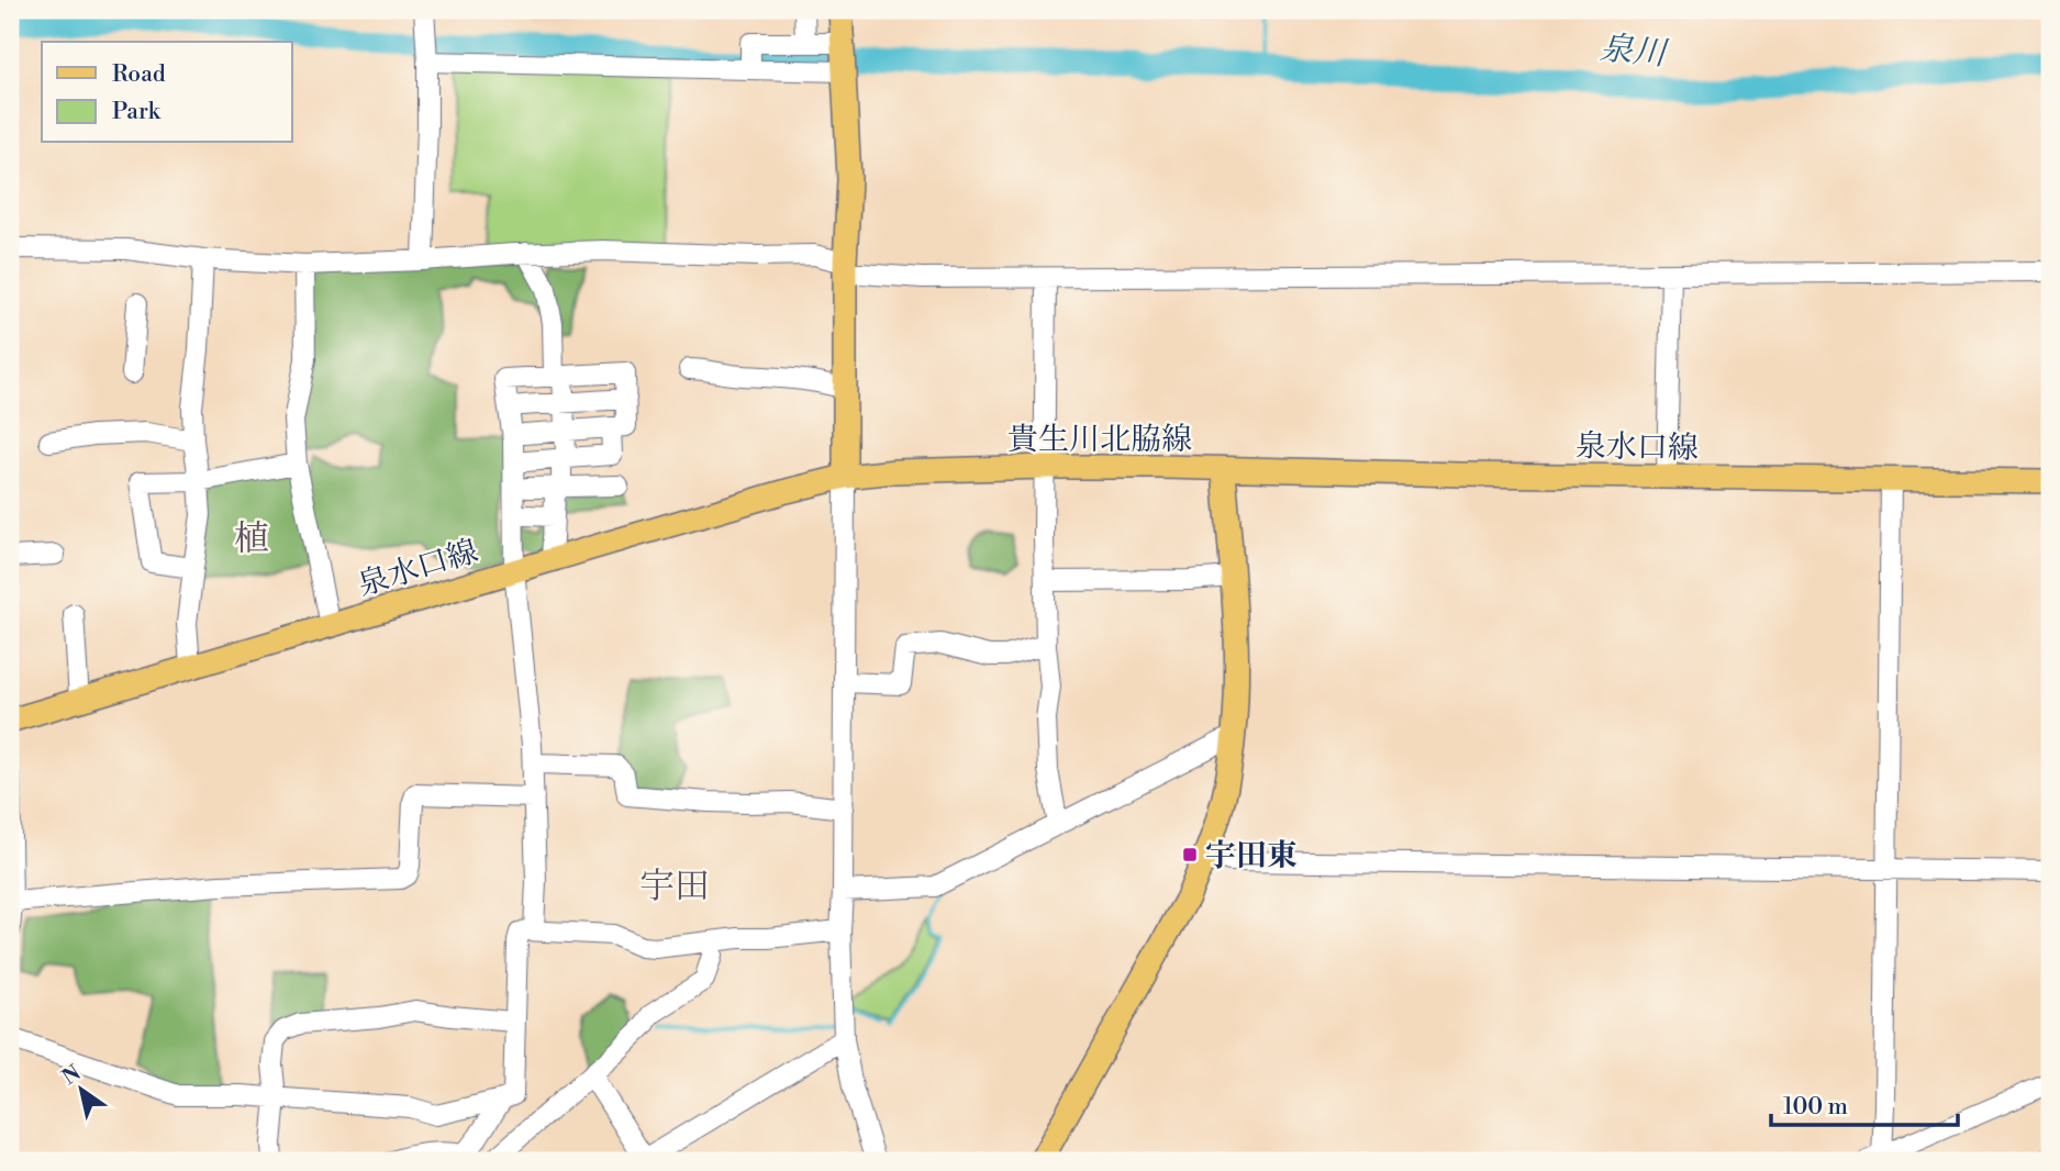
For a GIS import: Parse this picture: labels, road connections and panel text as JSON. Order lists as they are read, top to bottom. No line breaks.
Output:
{"streets":{"main road":["貴生川北脇線","泉水口線"]},"crossings":[["貴生川北脇線","泉水口線"]],"districts":["植","宇田"],"water":["泉川"],"places":{"transit":["宇田東"]},"legend":["Road","Park"],"scale_bar":"100 m","north":"top left"}
